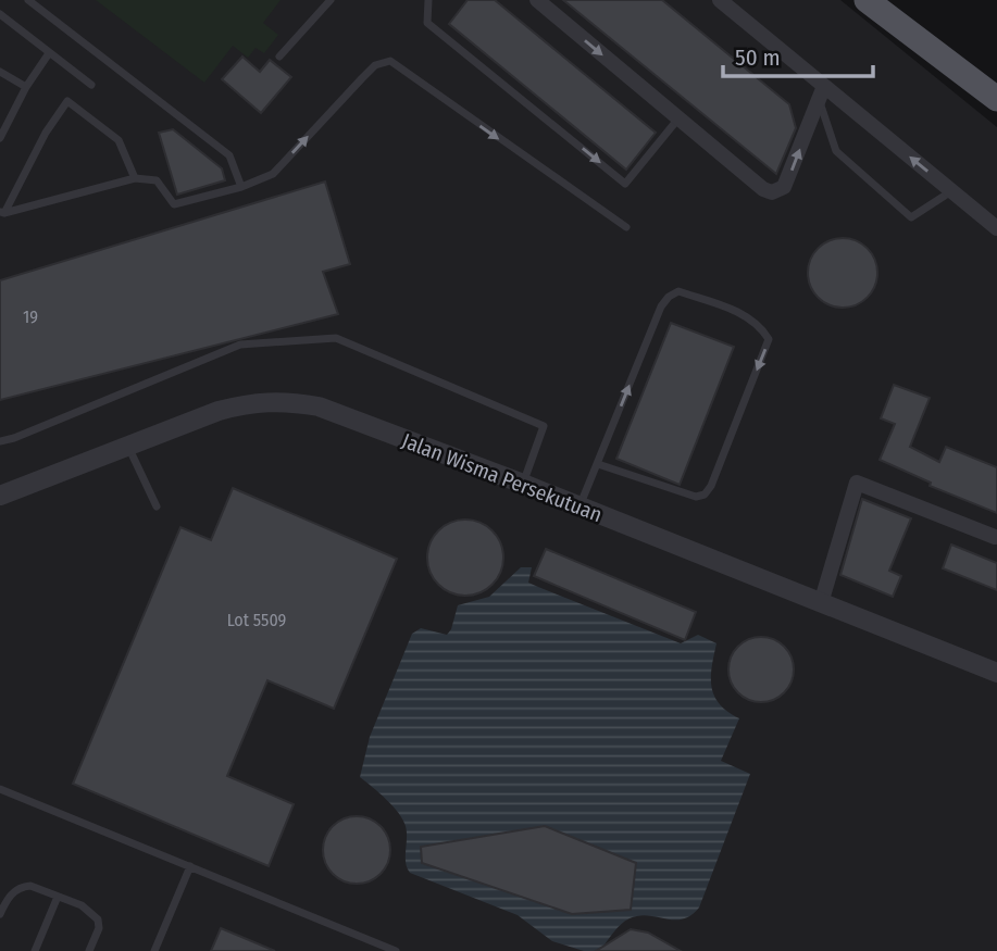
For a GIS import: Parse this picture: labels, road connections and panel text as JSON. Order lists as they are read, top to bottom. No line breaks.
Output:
{"streets":{"street":["Jalan Wisma Persekutuan"]},"house_numbers":["19","Lot 5509"],"scale_bar":"50 m"}
